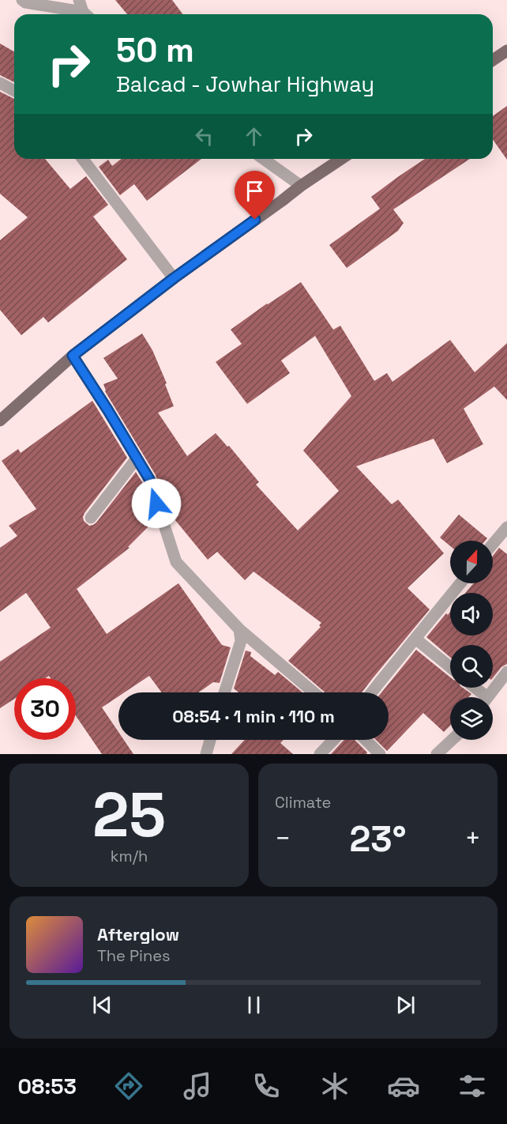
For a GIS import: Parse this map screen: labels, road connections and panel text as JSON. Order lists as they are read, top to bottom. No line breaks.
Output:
{"north":"top","page":{"turn":["50 m","Balcad - Jowhar Highway"],"limit":"30","trip":"08:54 · 1 min · 110 m","tile":[["25","km/h"],"Climate"],"heat":["−","23°","+"],"song":["Afterglow","The Pines"],"tabs":"08:53"}}
